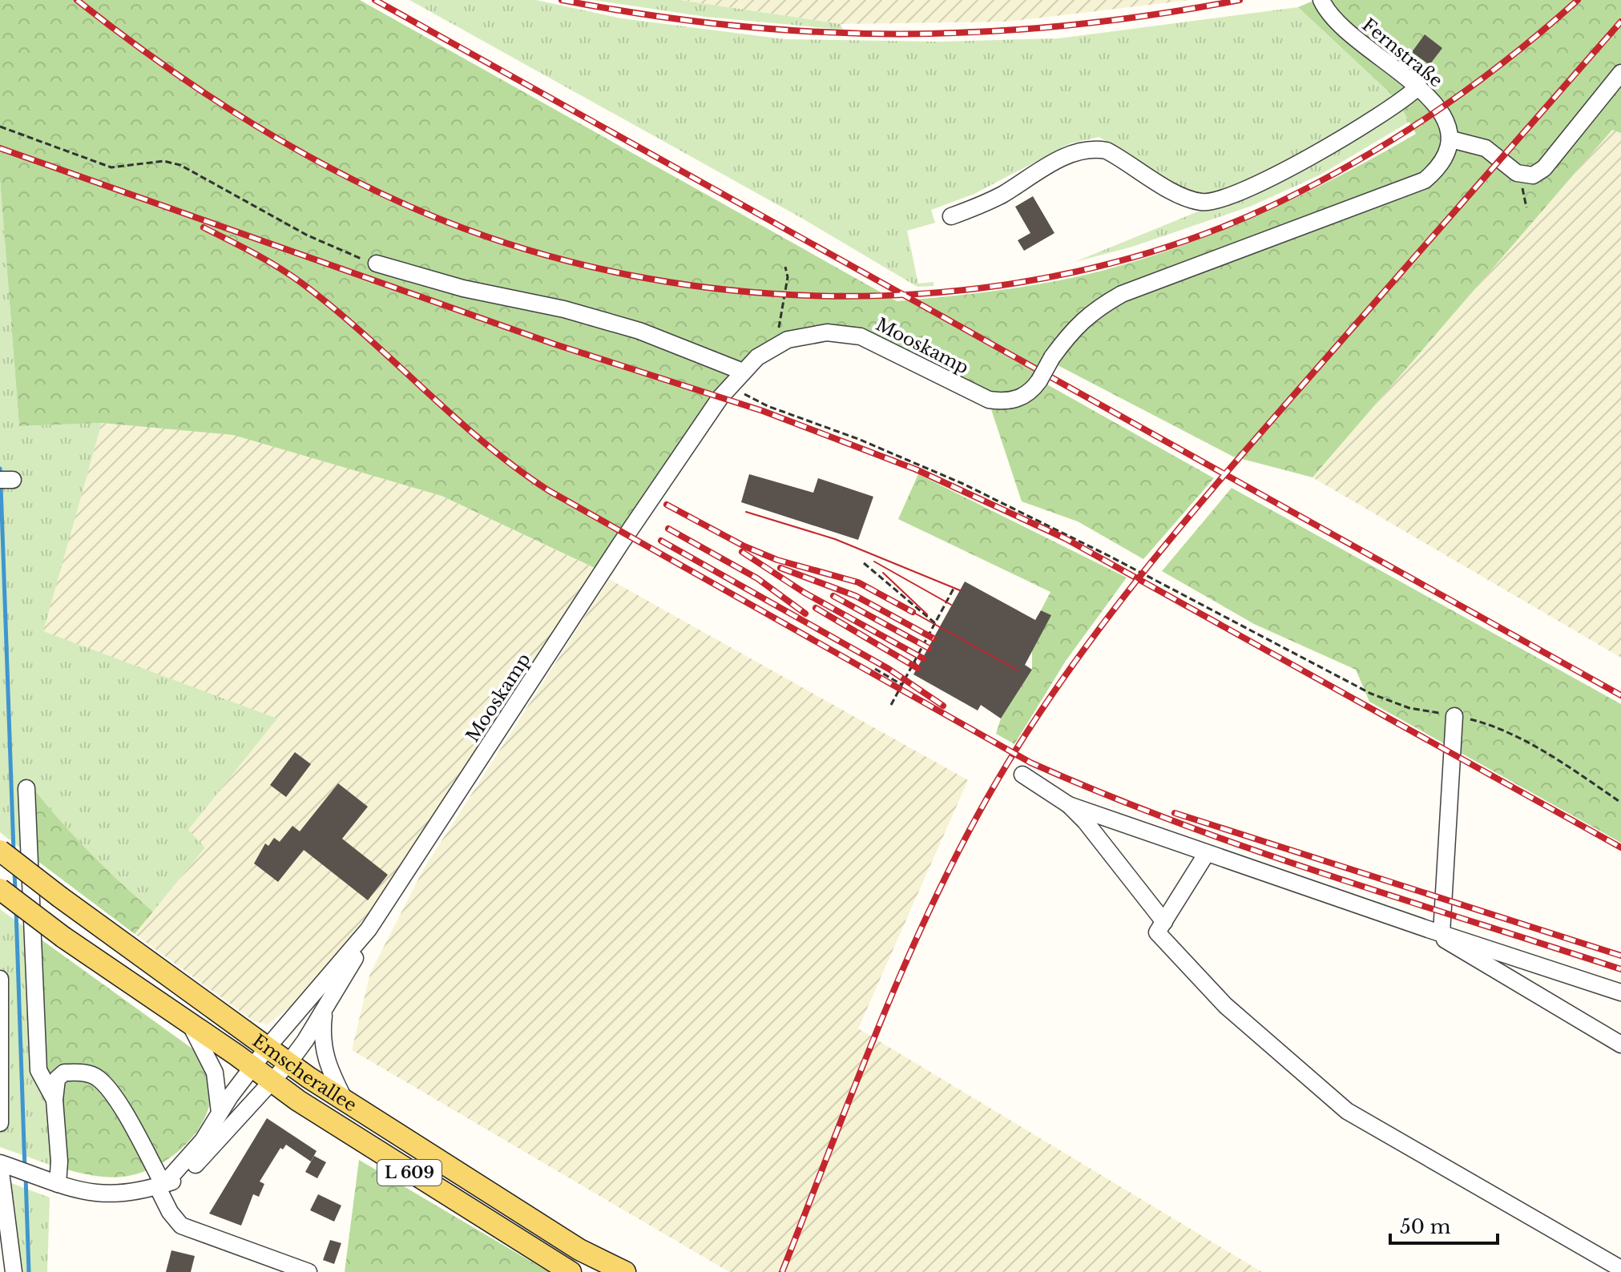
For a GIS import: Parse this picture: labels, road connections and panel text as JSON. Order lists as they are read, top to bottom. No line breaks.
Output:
{"streets":{"main road":["Emscherallee","L 609"],"street":["Fernstraße","Mooskamp"]},"crossings":[["Fernstraße","Mooskamp"],["Mooskamp","Emscherallee"]],"scale_bar":"50 m"}
